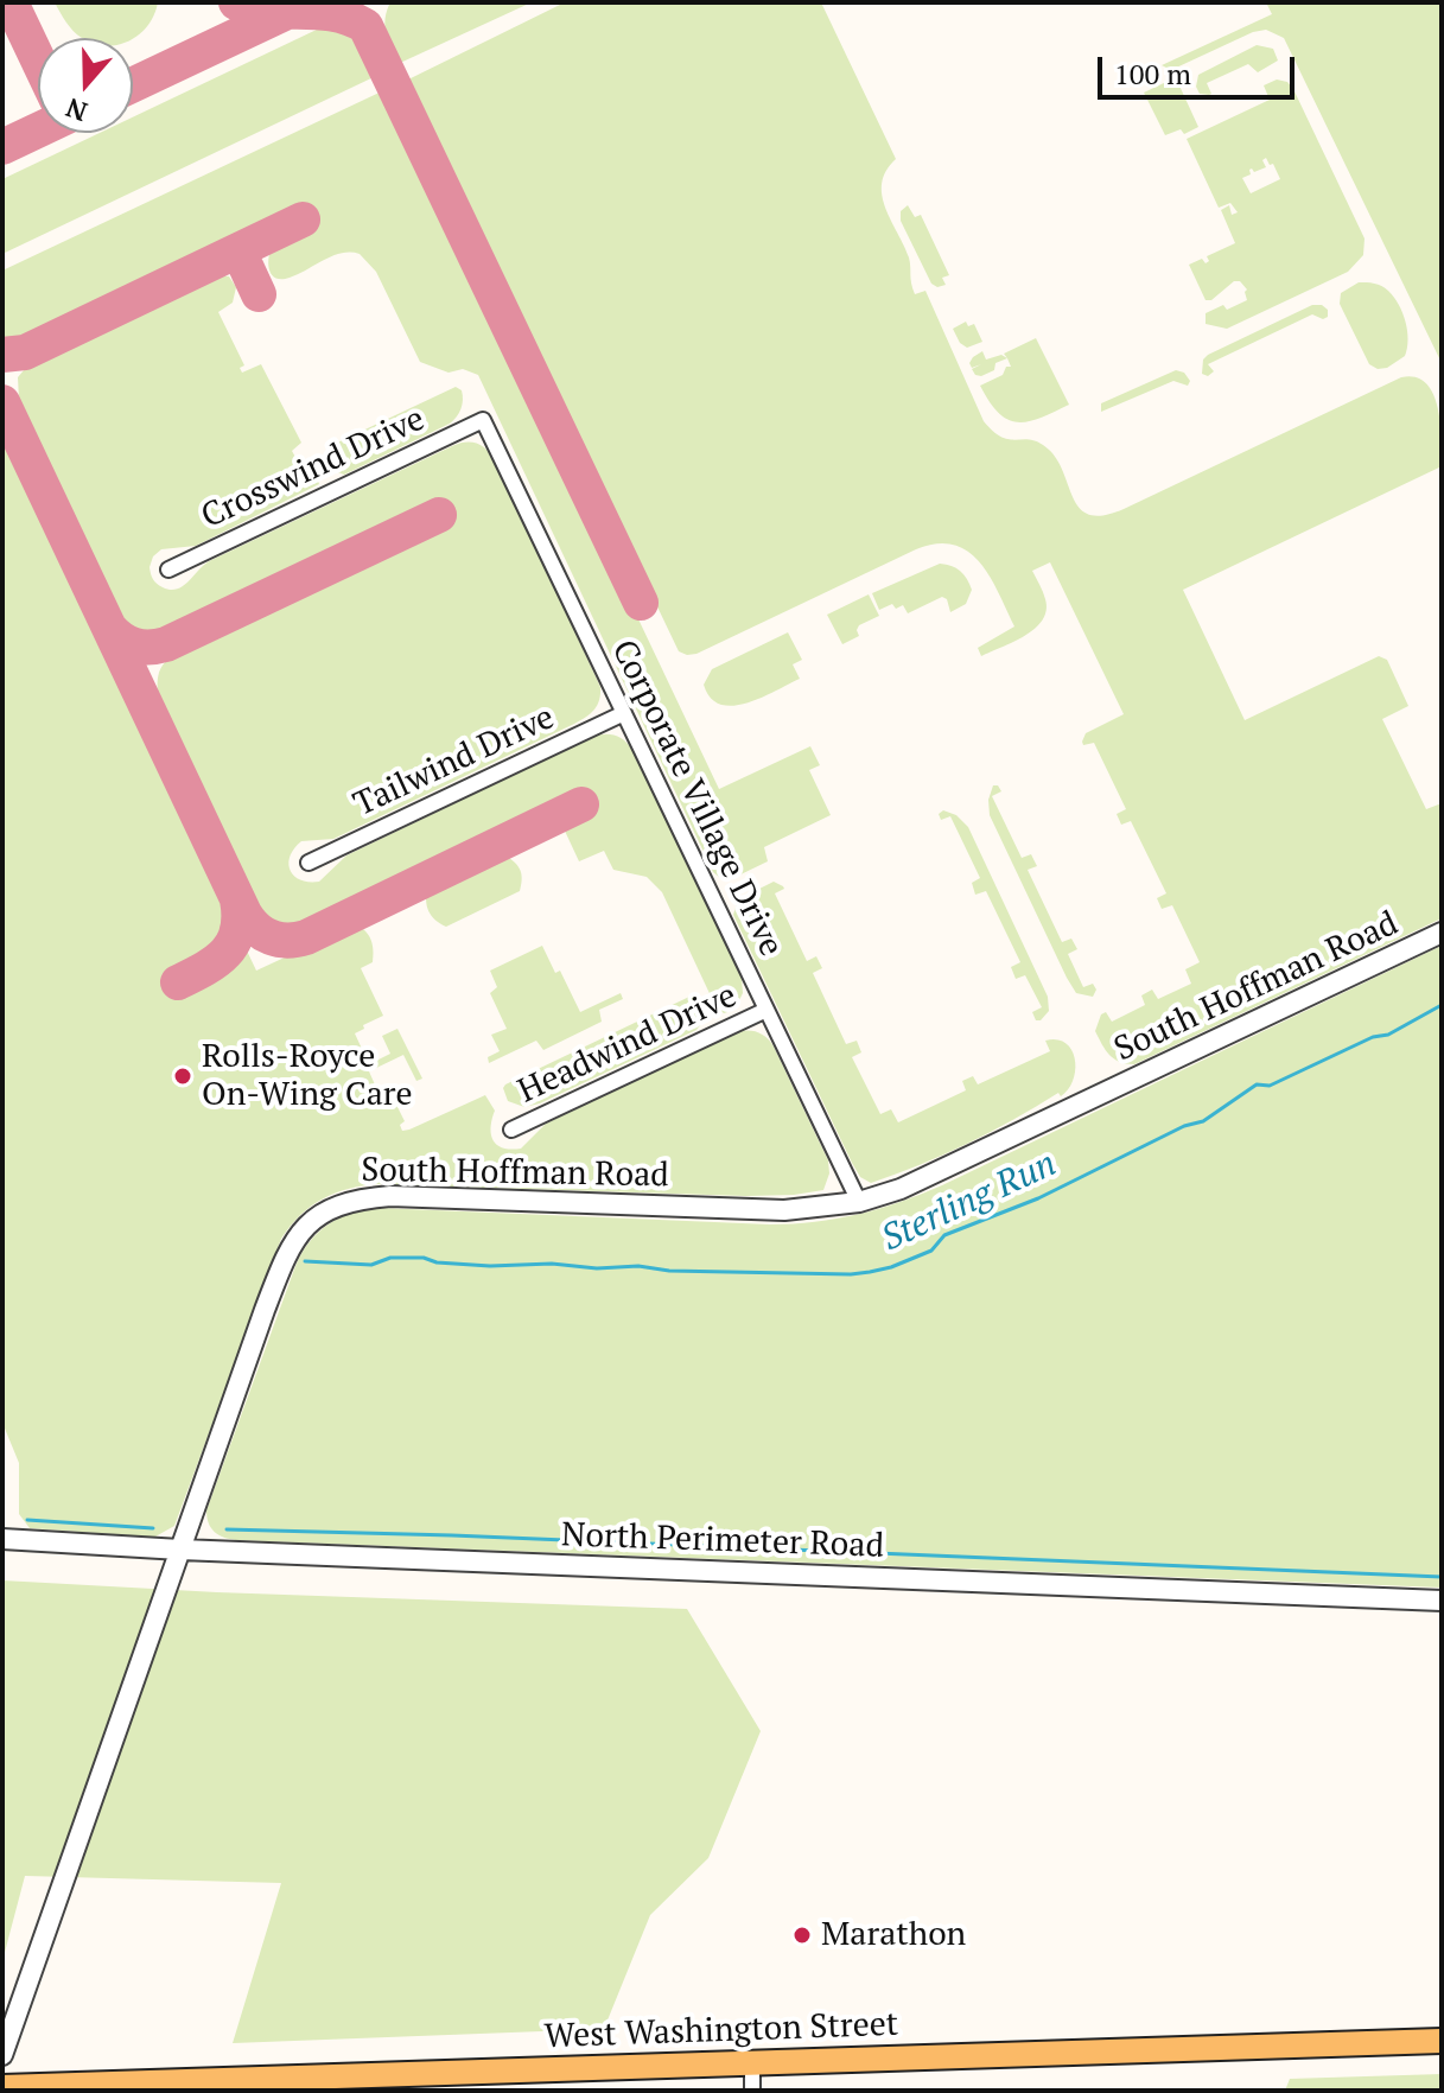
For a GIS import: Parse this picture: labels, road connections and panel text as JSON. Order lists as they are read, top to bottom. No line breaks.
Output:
{"streets":{"main road":["West Washington Street"],"street":["Crosswind Drive","Tailwind Drive","Corporate Village Drive","South Hoffman Road","Headwind Drive","North Perimeter Road"]},"crossings":[["Crosswind Drive","Corporate Village Drive"],["Tailwind Drive","Corporate Village Drive"],["Corporate Village Drive","South Hoffman Road"],["Corporate Village Drive","Headwind Drive"],["South Hoffman Road","North Perimeter Road"]],"water":["Sterling Run"],"places":["Rolls-Royce On-Wing Care","Marathon"],"scale_bar":"100 m","north":"bottom"}
